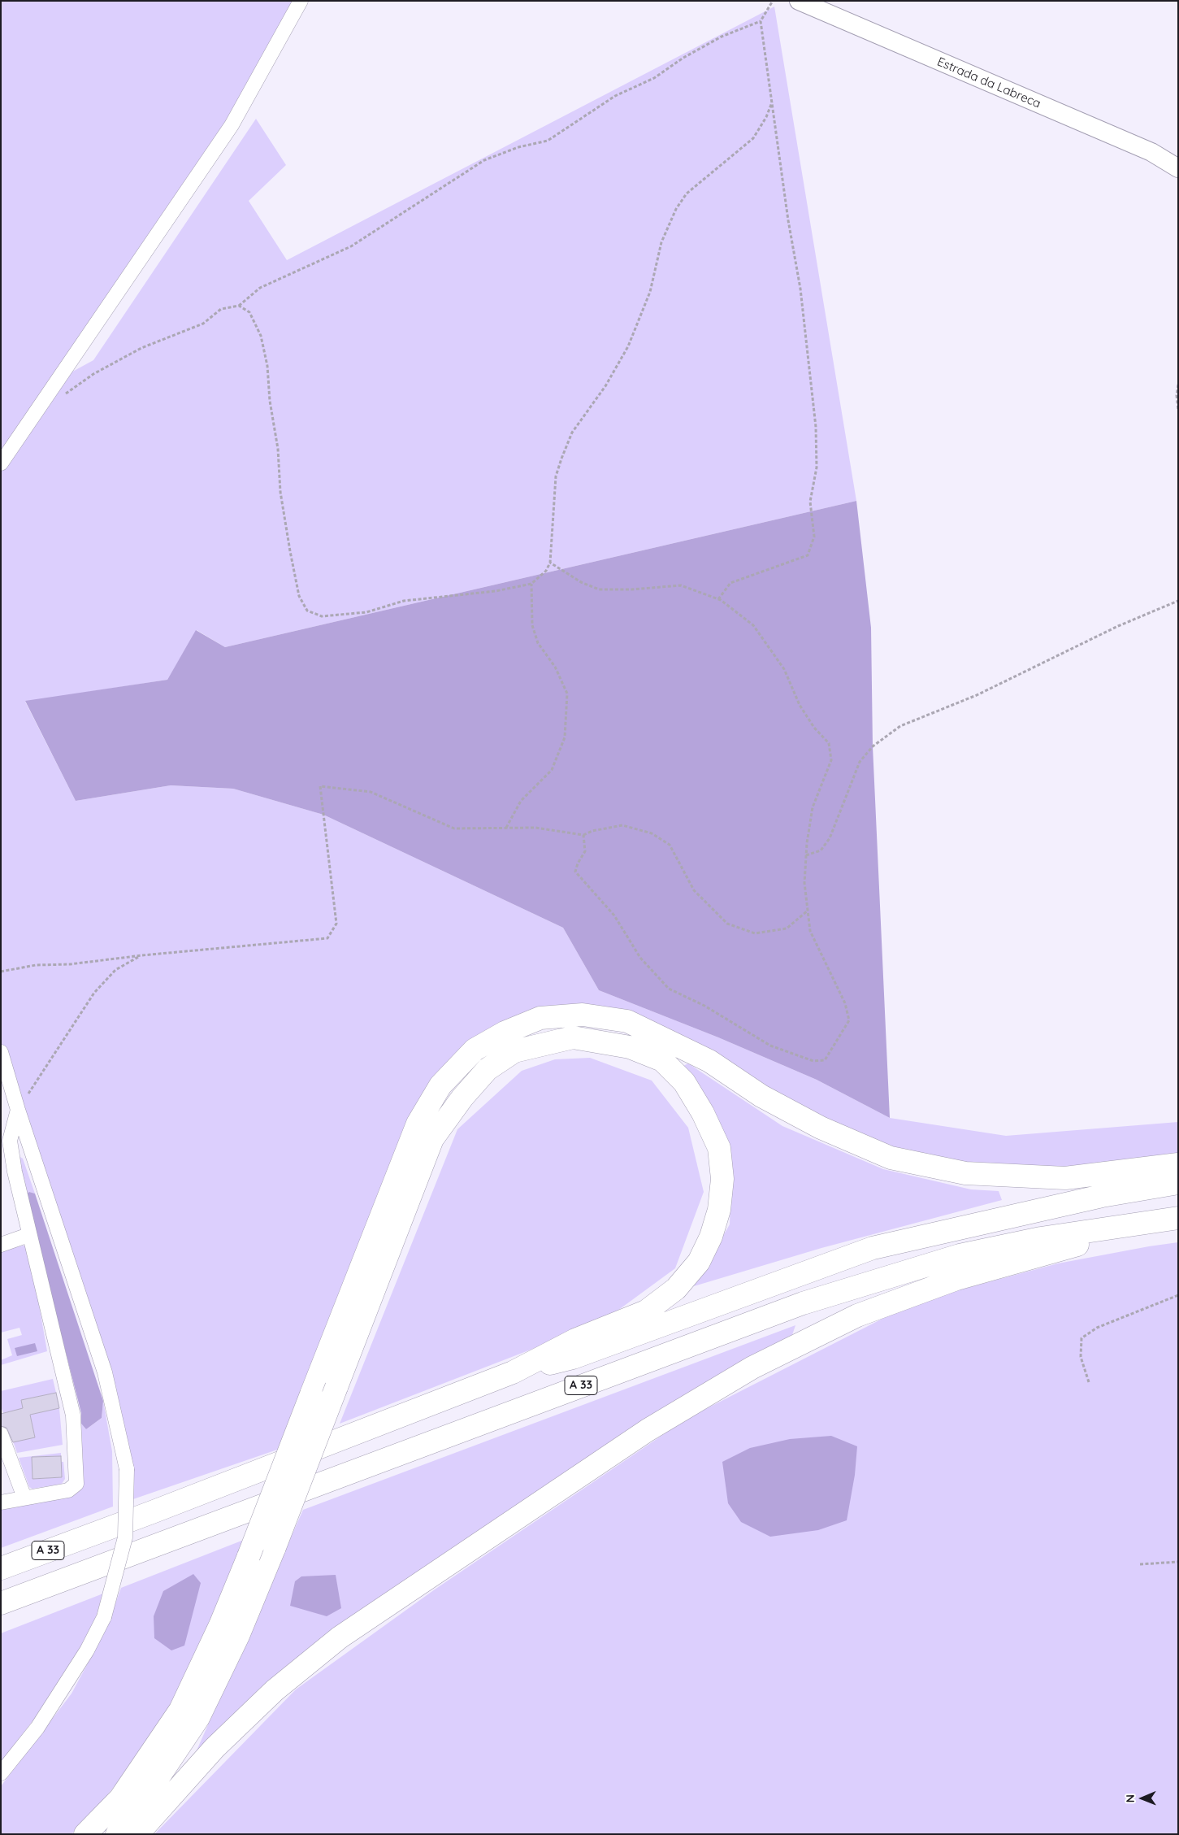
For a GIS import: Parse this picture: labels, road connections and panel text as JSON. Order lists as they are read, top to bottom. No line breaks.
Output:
{"streets":{"highway":["A 33"],"street":["Estrada da Labreca"]},"north":"left"}
